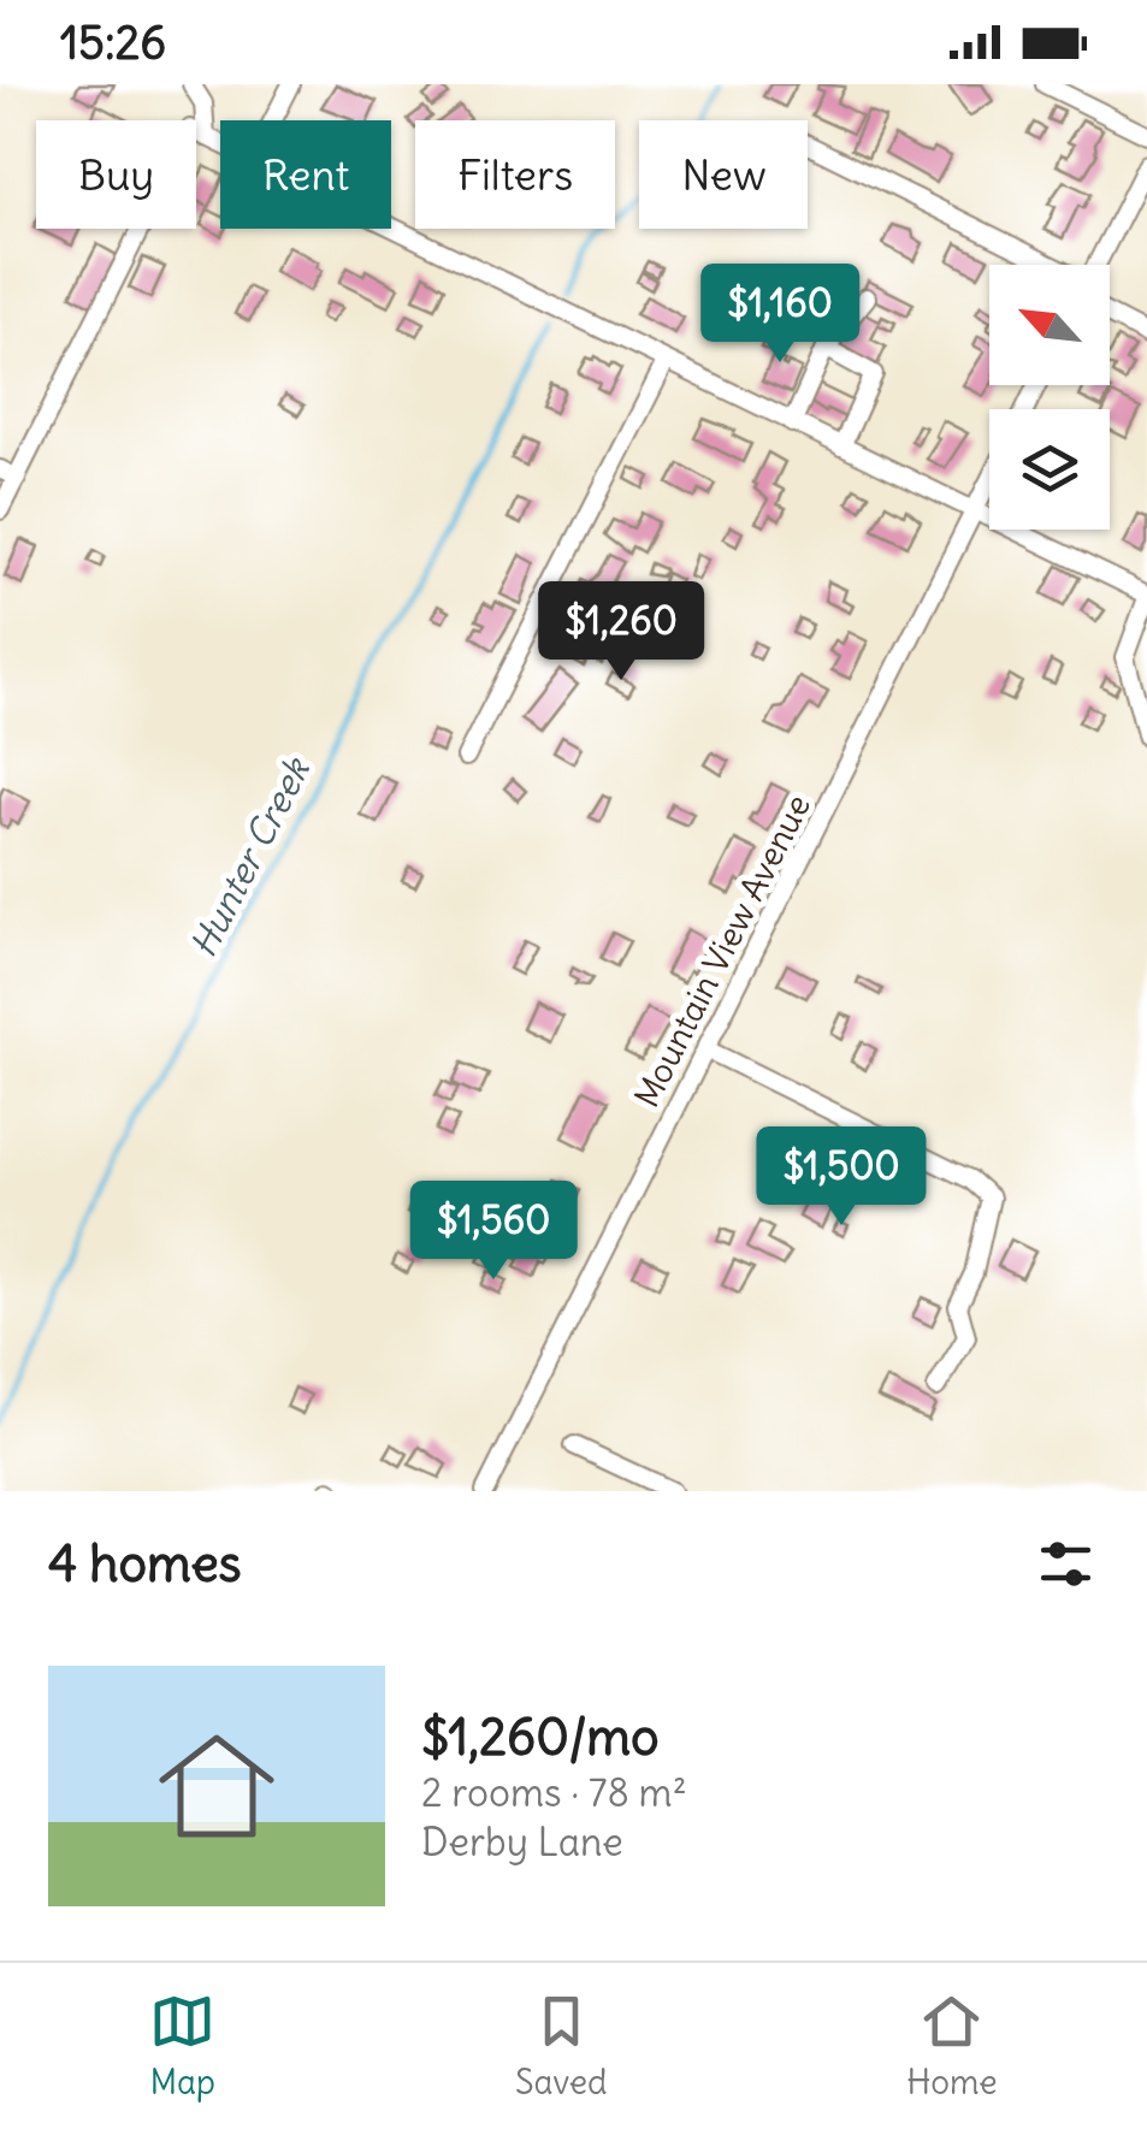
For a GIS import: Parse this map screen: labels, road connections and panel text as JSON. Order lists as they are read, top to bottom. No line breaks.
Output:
{"streets":{"street":["Mountain View Avenue"]},"water":["Hunter Creek"],"north":"top left","page":{"status":"15:26","chip":["Buy","Rent","Filters","New"],"price":["$1,160","$1,260","$1,500","$1,560"],"heading":"4 homes","list":[{"name":"$1,260/mo","note":"2 rooms · 78 m² · Derby Lane"}],"tabs":["Map","Saved","Home"]}}
